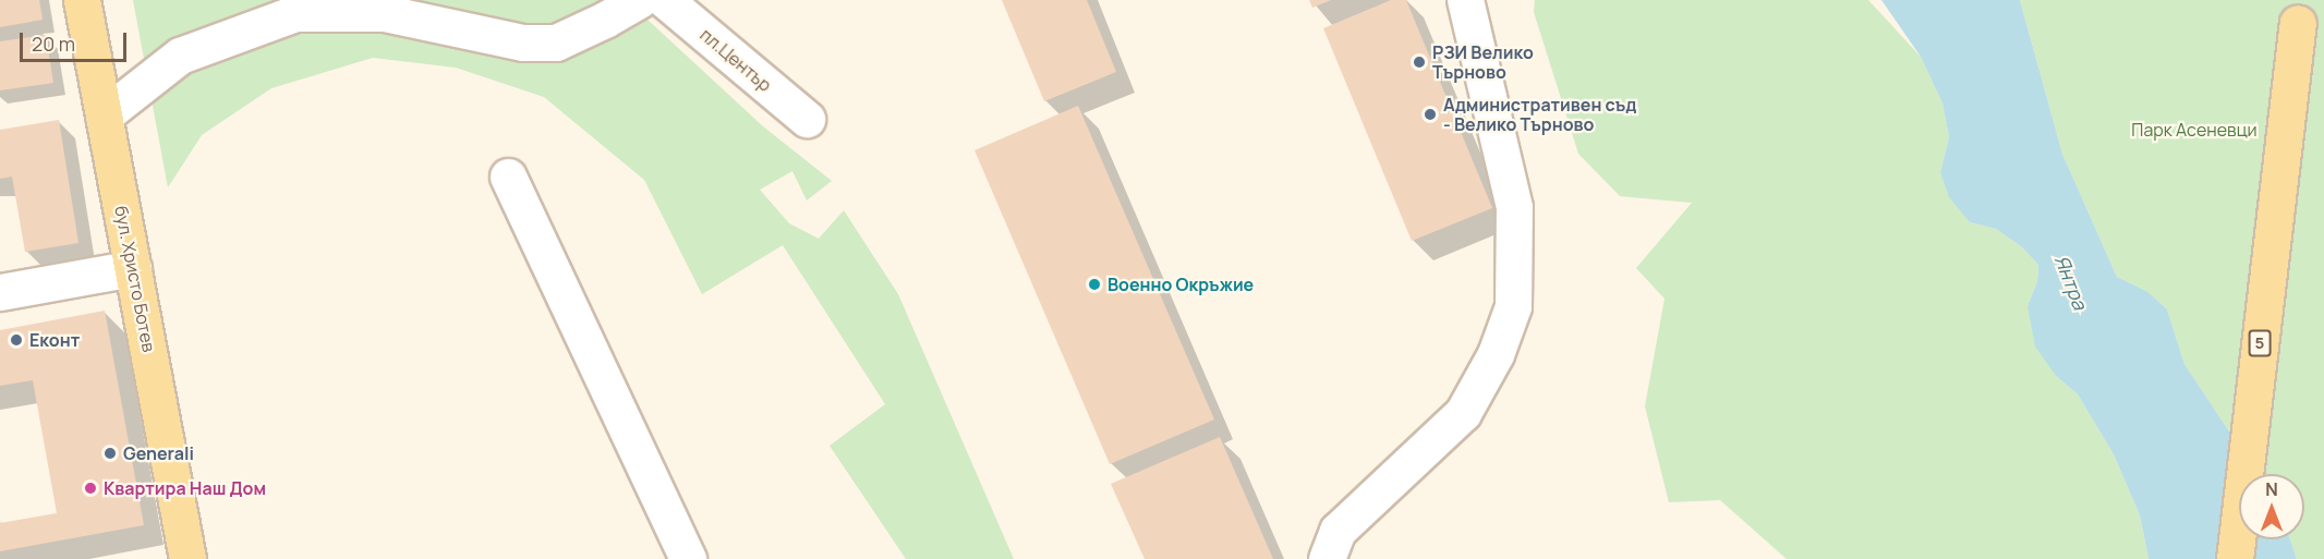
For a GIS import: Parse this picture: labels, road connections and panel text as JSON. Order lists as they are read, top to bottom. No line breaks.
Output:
{"streets":{"main road":["бул. Христо Ботев","5"],"street":["пл.Център"]},"water":["Янтра"],"parks":["Парк Асеневци"],"places":["РЗИ Велико Търново","Административен съд - Велико Търново","Военно Окръжие","Еконт","Generali","Квартира Наш Дом"],"scale_bar":"20 m","north":"top"}
